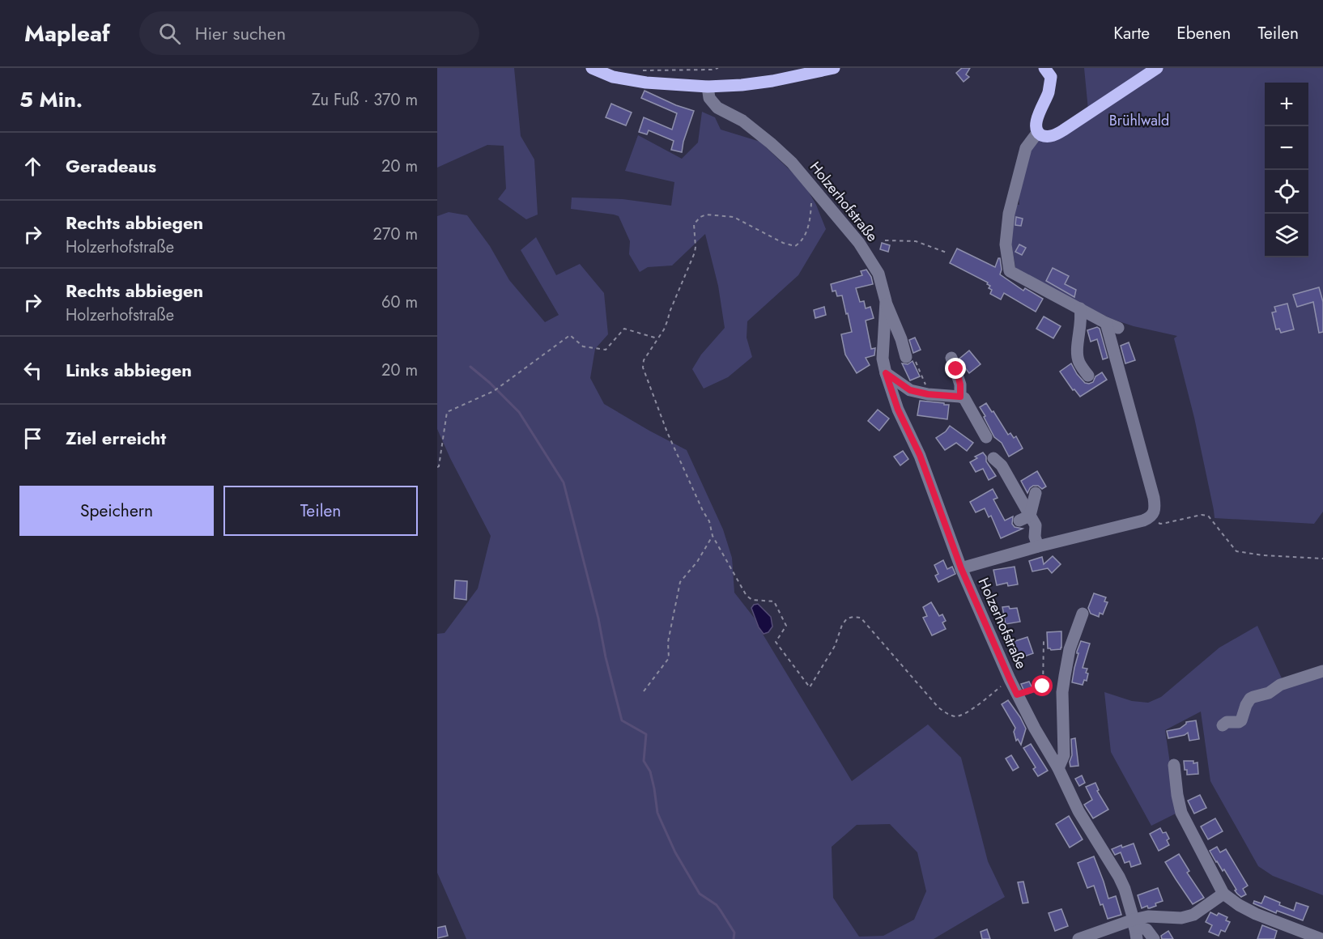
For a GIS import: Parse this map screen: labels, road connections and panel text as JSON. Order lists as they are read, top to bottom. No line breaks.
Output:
{"streets":{"street":["Holzerhofstraße"]},"parks":["Brühlwald"],"page":{"header":"Mapleaf","search":"Hier suchen","nav":["Karte","Ebenen","Teilen"],"heading":["5 Min.","Zu Fuß · 370 m"],"map_buttons":["+","−"],"list":[["Geradeaus","20 m"],["Rechts abbiegen","Holzerhofstraße","270 m"],["Rechts abbiegen","Holzerhofstraße","60 m"],["Links abbiegen","20 m"],"Ziel erreicht"],"buttons":["Speichern","Teilen"]}}
